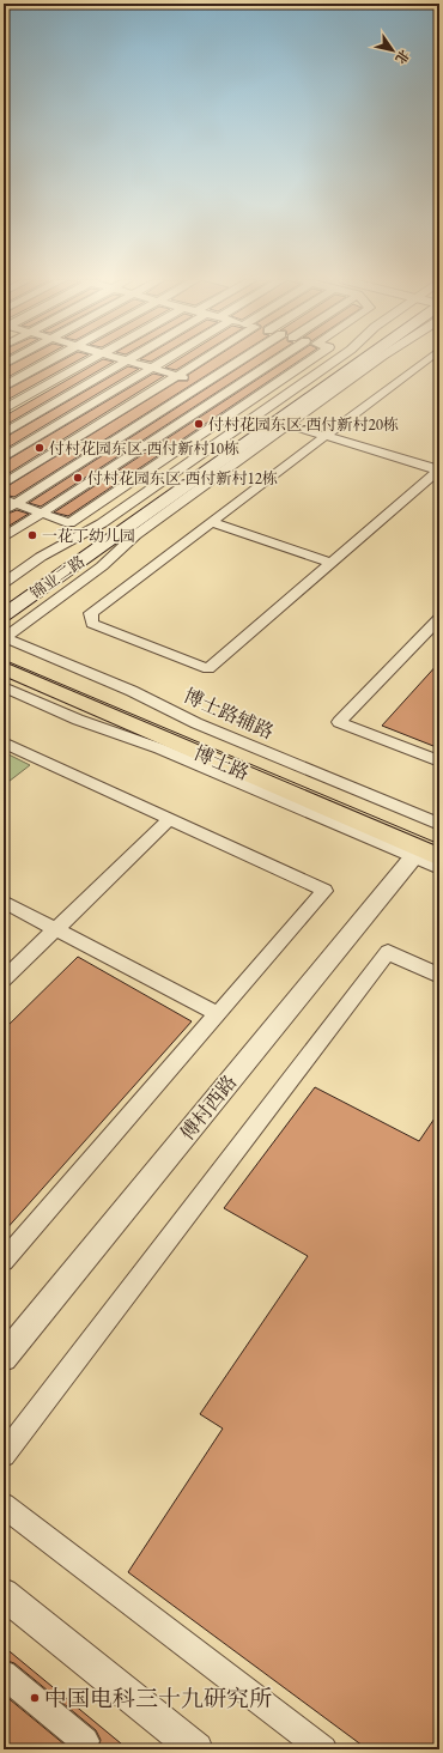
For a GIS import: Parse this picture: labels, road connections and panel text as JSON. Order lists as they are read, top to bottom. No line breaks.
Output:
{"streets":{"main road":["锦业二路","博士路"],"street":["博士路辅路","傅村西路"]},"crossings":[["博士路辅路","博士路"]],"places":["付村花园东区-西付新村20栋","付村花园东区-西付新村10栋","付村花园东区-西付新村12栋","一花丁幼儿园","中国电科三十九研究所"],"north":"bottom right"}
